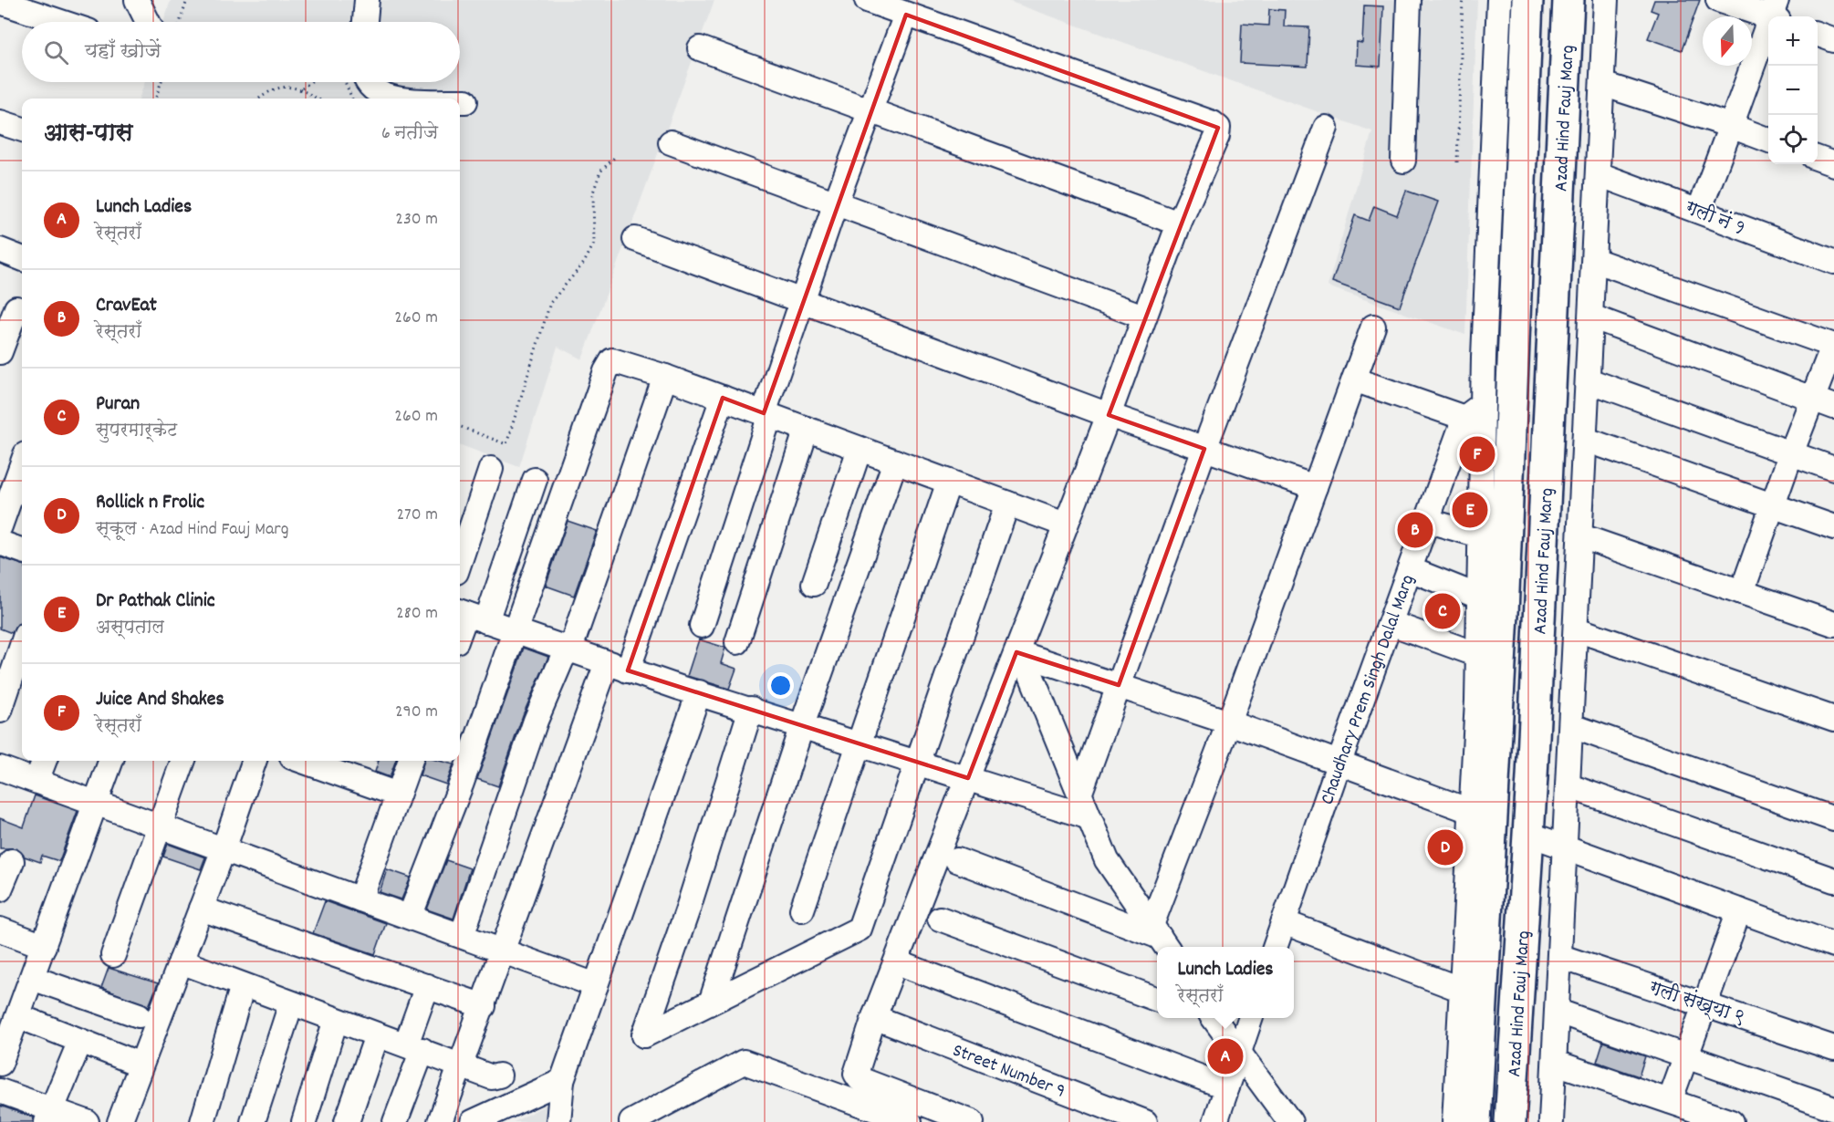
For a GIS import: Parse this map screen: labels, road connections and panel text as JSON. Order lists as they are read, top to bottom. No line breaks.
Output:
{"streets":{"main road":["Azad Hind Fauj Marg"],"street":["गली नं १","Chaudhary Prem Singh Dalal Marg","गली संख्या ९","Street Number 9"]},"north":"bottom","page":{"map_buttons":["+","−"],"search":"यहाँ खोजें","heading":["आस-पास","6 नतीजे"],"list":[{"mark":"A","name":"Lunch Ladies","note":"रेस्तराँ","value":"230 m"},{"mark":"B","name":"CravEat","note":"रेस्तराँ","value":"260 m"},{"mark":"C","name":"Puran","note":"सुपरमार्केट","value":"260 m"},{"mark":"D","name":"Rollick n Frolic","note":"स्कूल · Azad Hind Fauj Marg","value":"270 m"},{"mark":"E","name":"Dr Pathak Clinic","note":"अस्पताल","value":"280 m"},{"mark":"F","name":"Juice And Shakes","note":"रेस्तराँ","value":"290 m"}],"pins":["F","E","B","C","D","A"],"popup":["Lunch Ladies","रेस्तराँ"]}}
